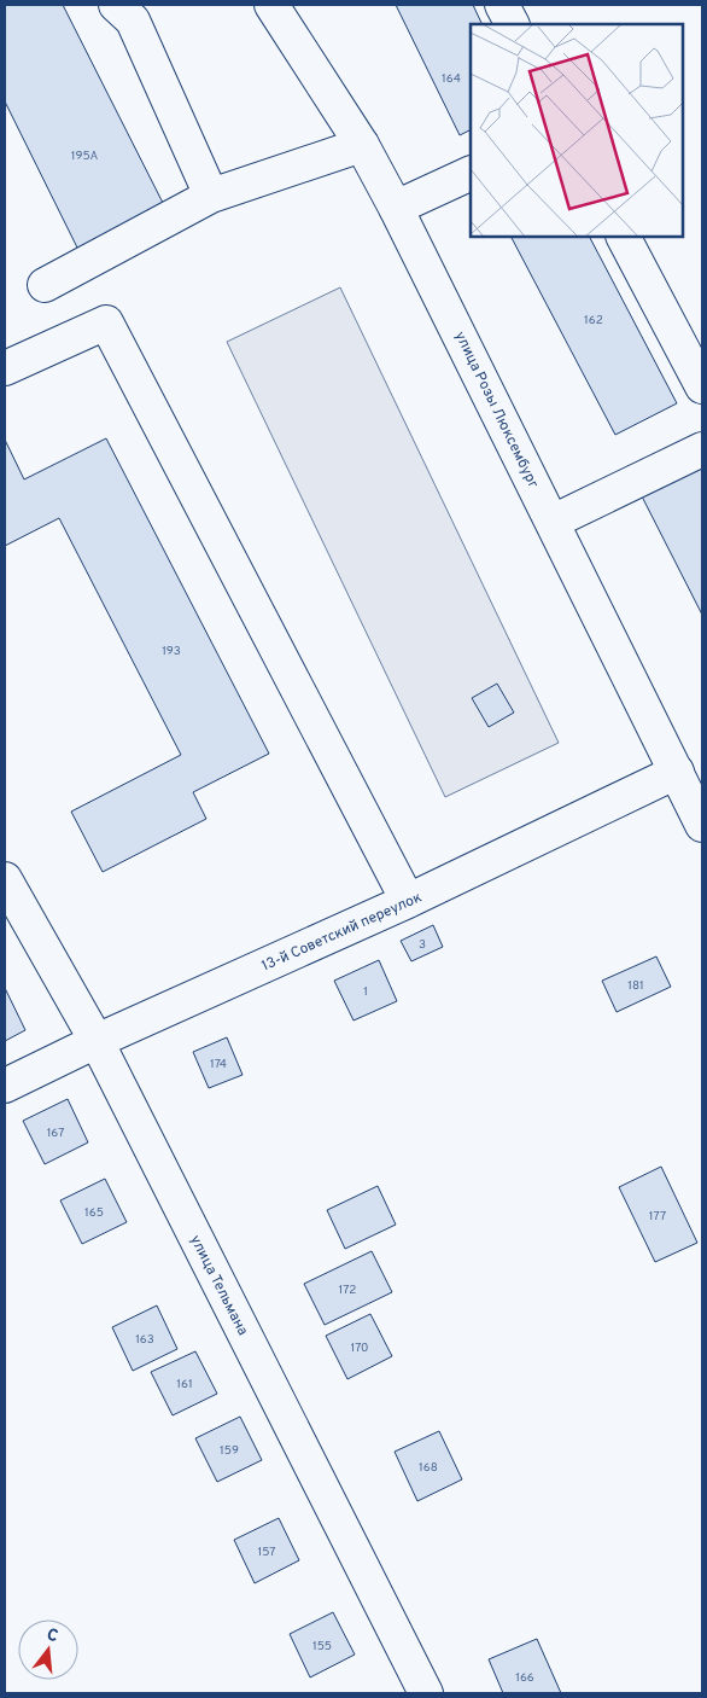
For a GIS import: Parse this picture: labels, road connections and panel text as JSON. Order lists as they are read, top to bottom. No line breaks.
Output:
{"streets":{"street":["улица Розы Люксембург","13-й Советский переулок","улица Тельмана"]},"crossings":[["улица Розы Люксембург","13-й Советский переулок"],["13-й Советский переулок","улица Тельмана"]],"house_numbers":["164","195А","162","193","3","181","1","174","167","165","177","172","163","170","161","159","168","157","155","166"],"north":"top"}
